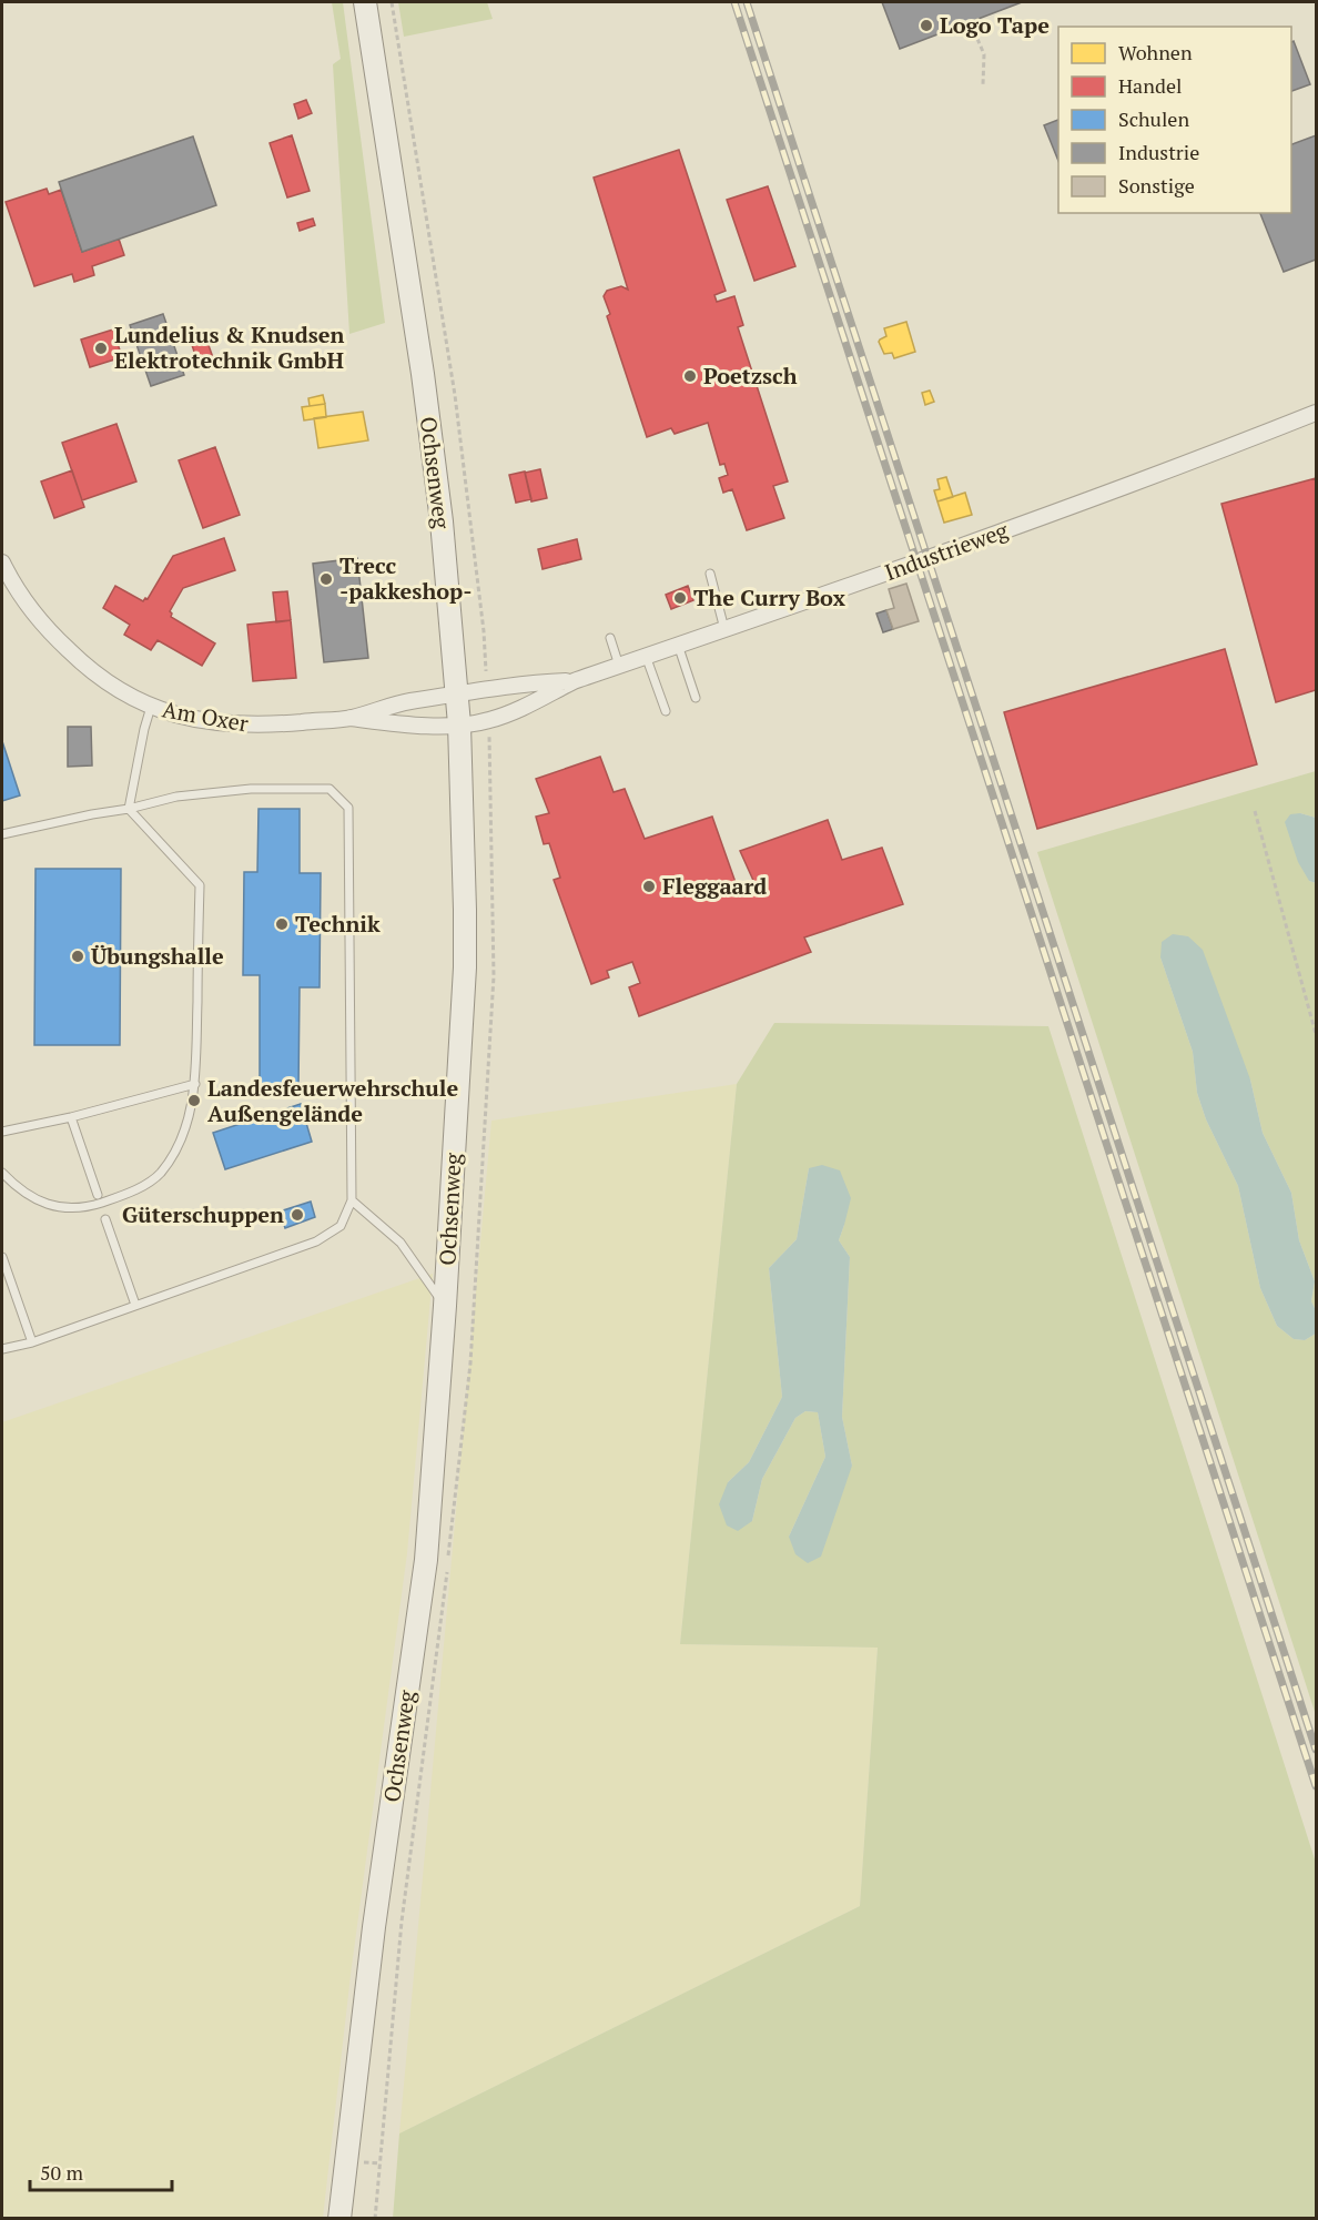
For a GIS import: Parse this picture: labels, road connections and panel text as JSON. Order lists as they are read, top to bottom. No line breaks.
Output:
{"streets":{"main road":["Ochsenweg"],"street":["Industrieweg","Am Oxer"]},"crossings":[["Ochsenweg","Industrieweg"],["Ochsenweg","Am Oxer"],["Industrieweg","Am Oxer"]],"places":["Logo Tape","Lundelius & Knudsen Elektrotechnik GmbH","Poetzsch","Trecc -pakkeshop-","The Curry Box","Fleggaard","Technik","Übungshalle","Landesfeuerwehrschule Außengelände","Güterschuppen"],"legend":["Wohnen","Handel","Schulen","Industrie","Sonstige"],"scale_bar":"50 m"}
